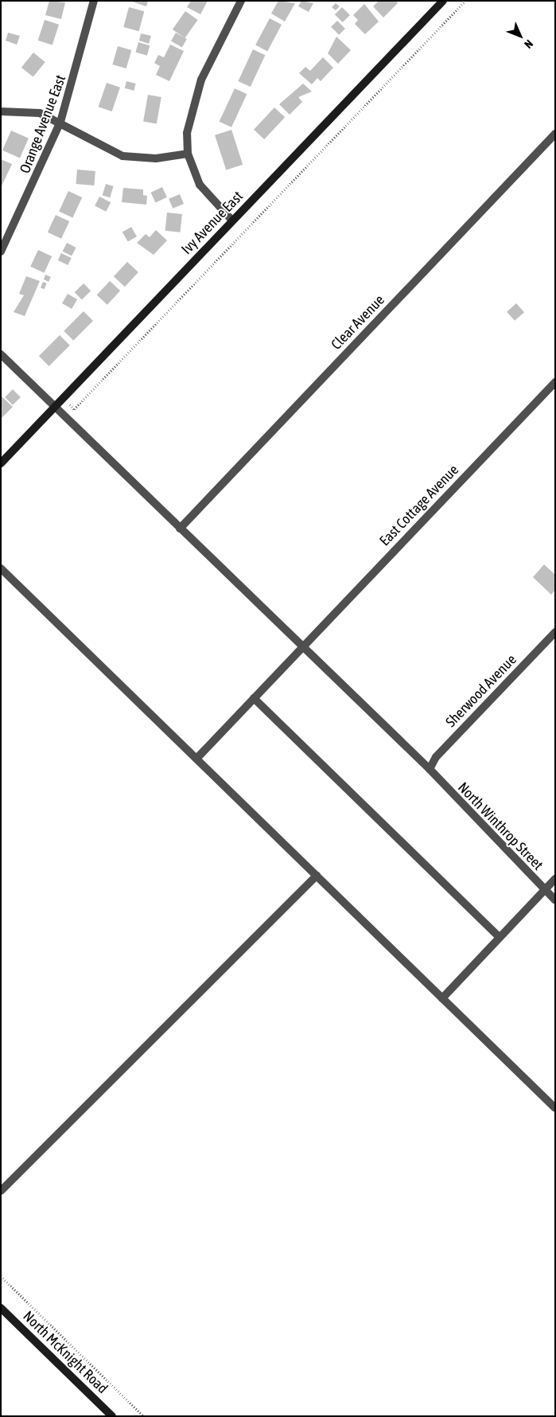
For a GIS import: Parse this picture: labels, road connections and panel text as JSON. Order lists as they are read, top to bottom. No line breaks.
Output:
{"streets":{"street":["Orange Avenue East","Ivy Avenue East","Clear Avenue","East Cottage Avenue","Sherwood Avenue","North Winthrop Street","North McKnight Road"]},"crossings":[["Ivy Avenue East","North Winthrop Street"],["Clear Avenue","North Winthrop Street"],["East Cottage Avenue","North Winthrop Street"],["Sherwood Avenue","North Winthrop Street"]],"north":"bottom right"}
